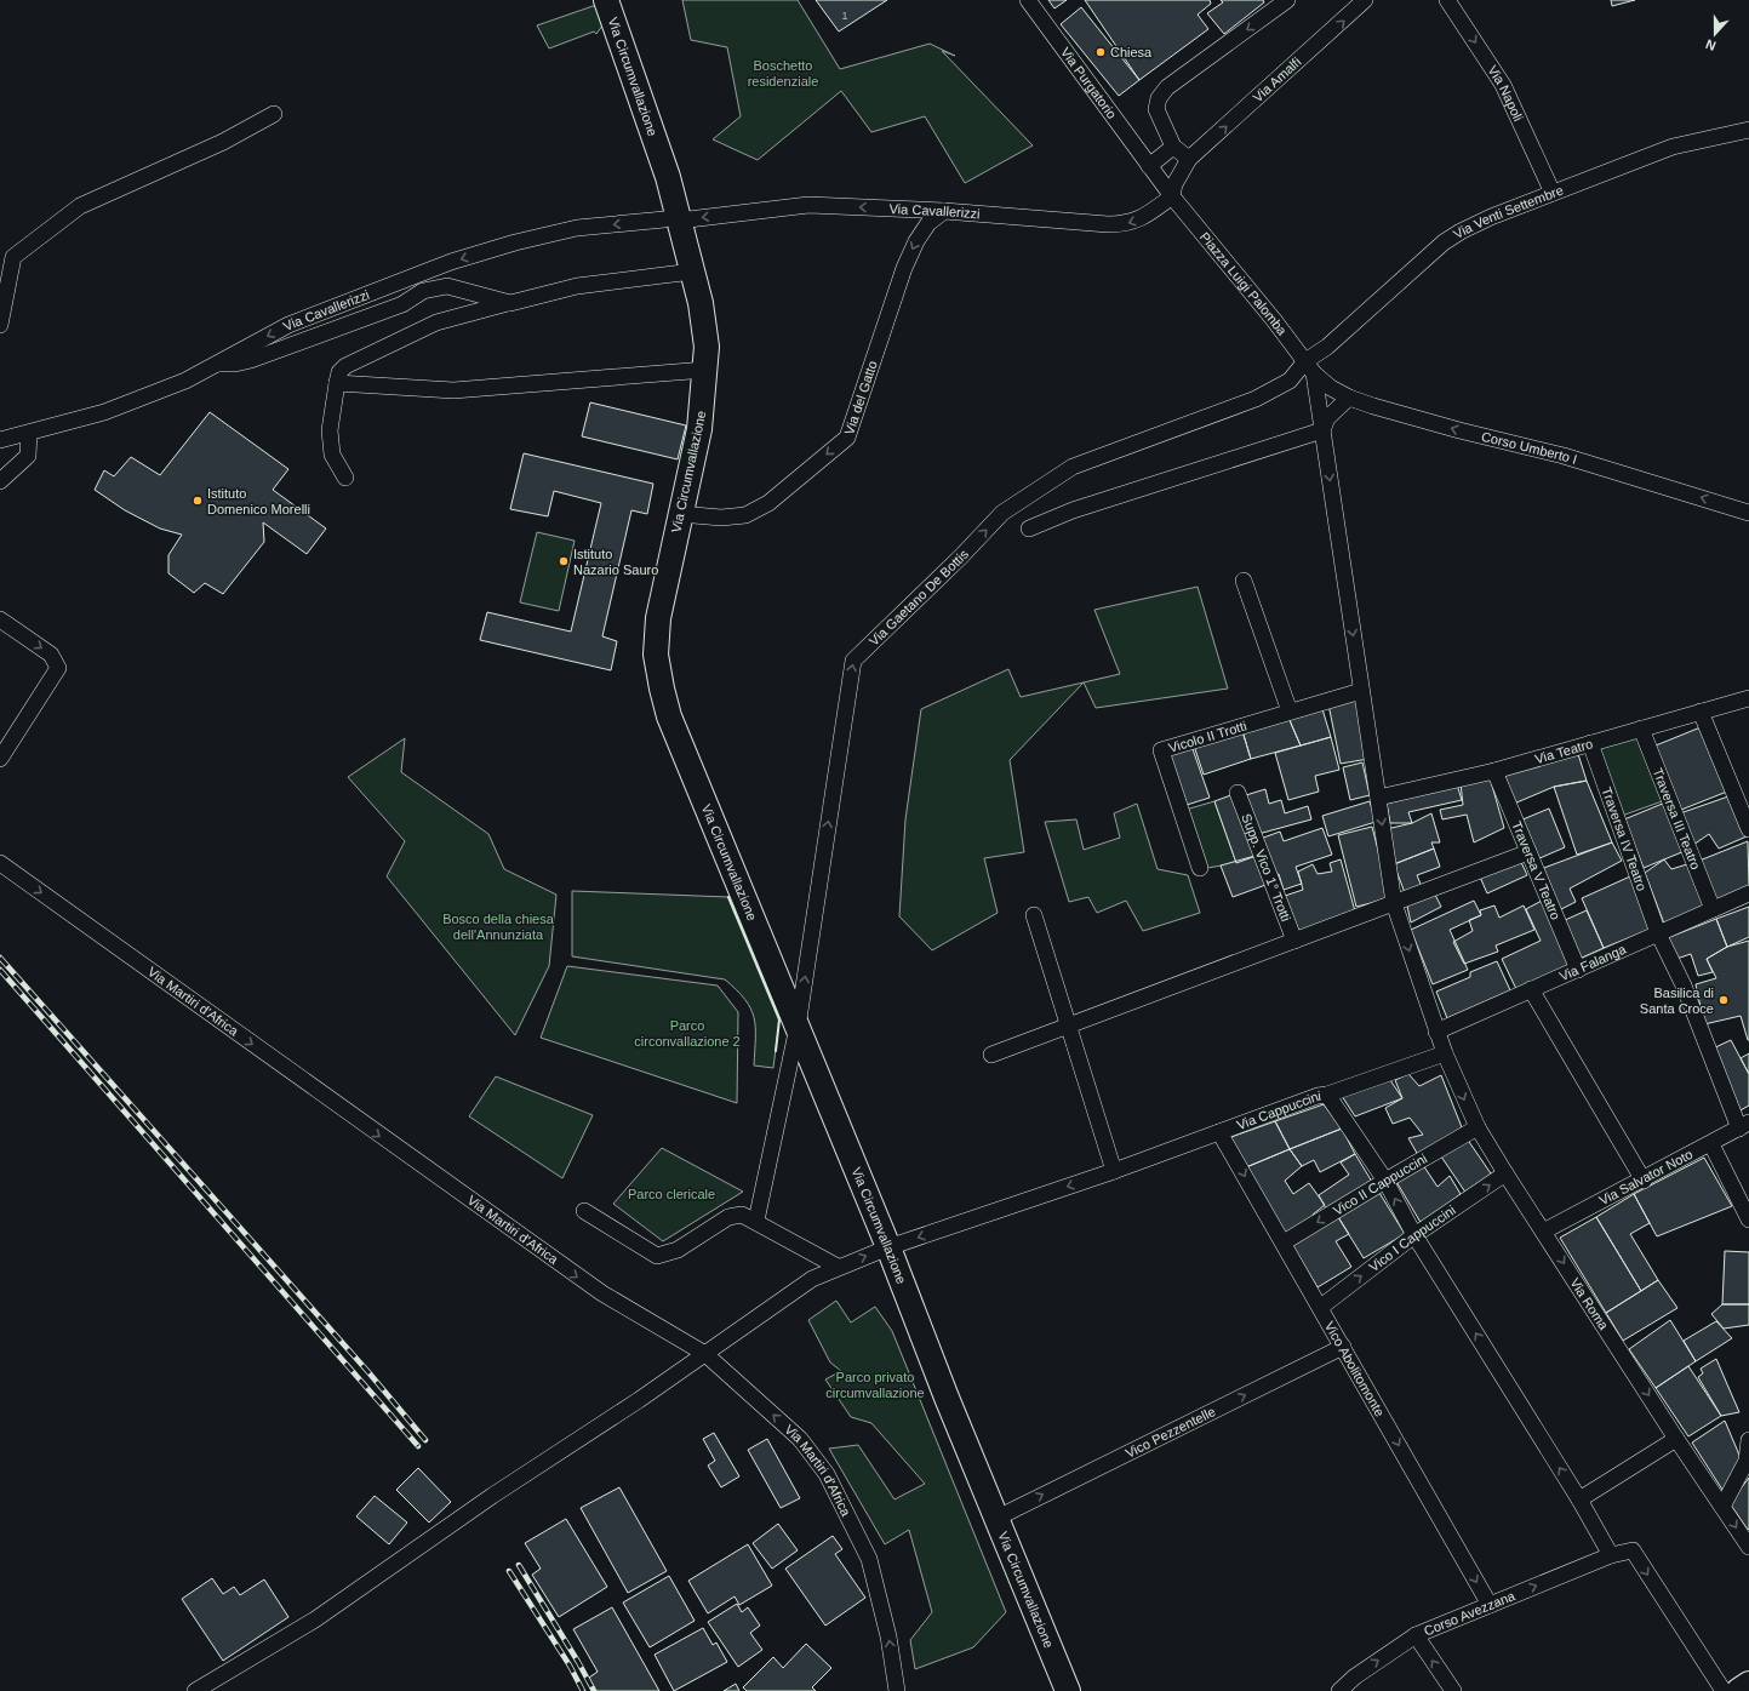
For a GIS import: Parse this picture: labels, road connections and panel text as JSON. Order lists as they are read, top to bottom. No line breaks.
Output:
{"streets":{"main road":["Via Circumvallazione"],"street":["Via Amalfi","Via Purgatorio","Via Napoli","Via Cavallerizzi","Via Venti Settembre","Piazza Luigi Palomba","Via del Gatto","Corso Umberto I","Via Gaetano De Bottis","Vicolo II Trotti","Via Teatro","Traversa III Teatro","Traversa IV Teatro","Supp. Vico 1° Trotti","Traversa V Teatro","Via Falanga","Via Martiri d'Africa","Via Cappuccini","Via Salvator Noto","Vico II Cappuccini","Vico I Cappuccini","Via Roma","Vico Abolitomonte","Vico Pezzentelle","Corso Avezzana"]},"crossings":[["Via Circumvallazione","Via del Gatto"],["Via Circumvallazione","Via Gaetano De Bottis"],["Via Circumvallazione","Via Cappuccini"],["Via Circumvallazione","Vico Pezzentelle"],["Via Amalfi","Via Purgatorio"],["Via Amalfi","Via Cavallerizzi"],["Via Amalfi","Piazza Luigi Palomba"],["Via Purgatorio","Via Cavallerizzi"],["Via Purgatorio","Piazza Luigi Palomba"],["Via Napoli","Via Venti Settembre"],["Via Cavallerizzi","Piazza Luigi Palomba"],["Via Cavallerizzi","Via del Gatto"],["Via Venti Settembre","Piazza Luigi Palomba"],["Via Venti Settembre","Corso Umberto I"],["Via Venti Settembre","Via Gaetano De Bottis"],["Via Venti Settembre","Via Roma"],["Piazza Luigi Palomba","Corso Umberto I"],["Piazza Luigi Palomba","Via Gaetano De Bottis"],["Piazza Luigi Palomba","Via Roma"],["Corso Umberto I","Via Gaetano De Bottis"],["Corso Umberto I","Via Roma"],["Via Gaetano De Bottis","Via Roma"],["Vicolo II Trotti","Via Roma"],["Via Teatro","Traversa III Teatro"],["Via Teatro","Traversa IV Teatro"],["Via Teatro","Traversa V Teatro"],["Via Teatro","Via Roma"],["Traversa III Teatro","Via Falanga"],["Traversa IV Teatro","Via Falanga"],["Traversa IV Teatro","Via Salvator Noto"],["Traversa V Teatro","Via Falanga"],["Via Falanga","Via Roma"],["Via Martiri d'Africa","Via Cappuccini"],["Via Cappuccini","Via Roma"],["Via Cappuccini","Vico Abolitomonte"],["Via Salvator Noto","Via Roma"],["Vico II Cappuccini","Via Roma"],["Vico II Cappuccini","Vico Abolitomonte"],["Vico I Cappuccini","Via Roma"],["Vico I Cappuccini","Vico Abolitomonte"],["Vico Abolitomonte","Vico Pezzentelle"],["Vico Abolitomonte","Corso Avezzana"]],"one_way":["Via Amalfi","Via Napoli","Via del Gatto","Corso Umberto I","Via Gaetano De Bottis","Vico II Cappuccini","Vico I Cappuccini","Vico Pezzentelle","Corso Avezzana"],"parks":["Boschetto residenziale","Bosco della chiesa dell'Annunziata","Parco circonvallazione 2","Parco clericale","Parco privato circumvallazione"],"places":["Chiesa","Istituto Domenico Morelli","Istituto Nazario Sauro","Basilica di Santa Croce"],"house_numbers":["1"],"north":"bottom"}
